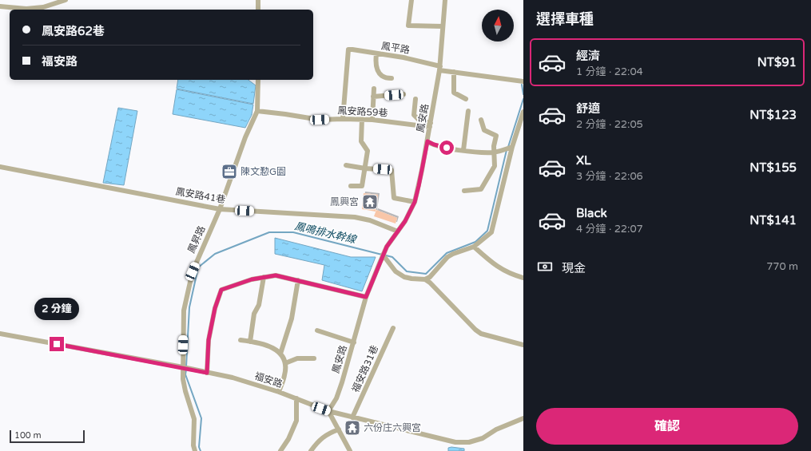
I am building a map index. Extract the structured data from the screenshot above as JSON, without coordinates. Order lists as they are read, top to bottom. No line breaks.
{"streets":{"street":["鳳平路","鳳安路59巷","鳳安路","鳳安路41巷","鳳昇路","福安路31巷","福安路"]},"crossings":[["鳳平路","鳳安路59巷"],["鳳平路","鳳安路"],["鳳安路59巷","鳳安路"],["鳳安路59巷","鳳昇路"],["鳳安路","鳳安路41巷"],["鳳安路","福安路"],["鳳安路41巷","鳳昇路"],["鳳昇路","福安路"],["福安路31巷","福安路"]],"water":["鳳鳴排水幹線"],"places":{"office":["陳文懃G園"],"temple":["鳳興宮","六份庄六興宮"]},"scale_bar":"100 m","north":"top","page":{"heading":"選擇車種","banner":["鳳安路62巷","福安路"],"list":[{"name":"經濟","note":"1 分鐘 · 22:04","value":"NT$91"},{"name":"舒適","note":"2 分鐘 · 22:05","value":"NT$123"},{"name":"XL","note":"3 分鐘 · 22:06","value":"NT$155"},{"name":"Black","note":"4 分鐘 · 22:07","value":"NT$141"}],"pay":["現金","770 m"],"bubble":"2 分鐘","buttons":"確認","scale":"100 m"}}
